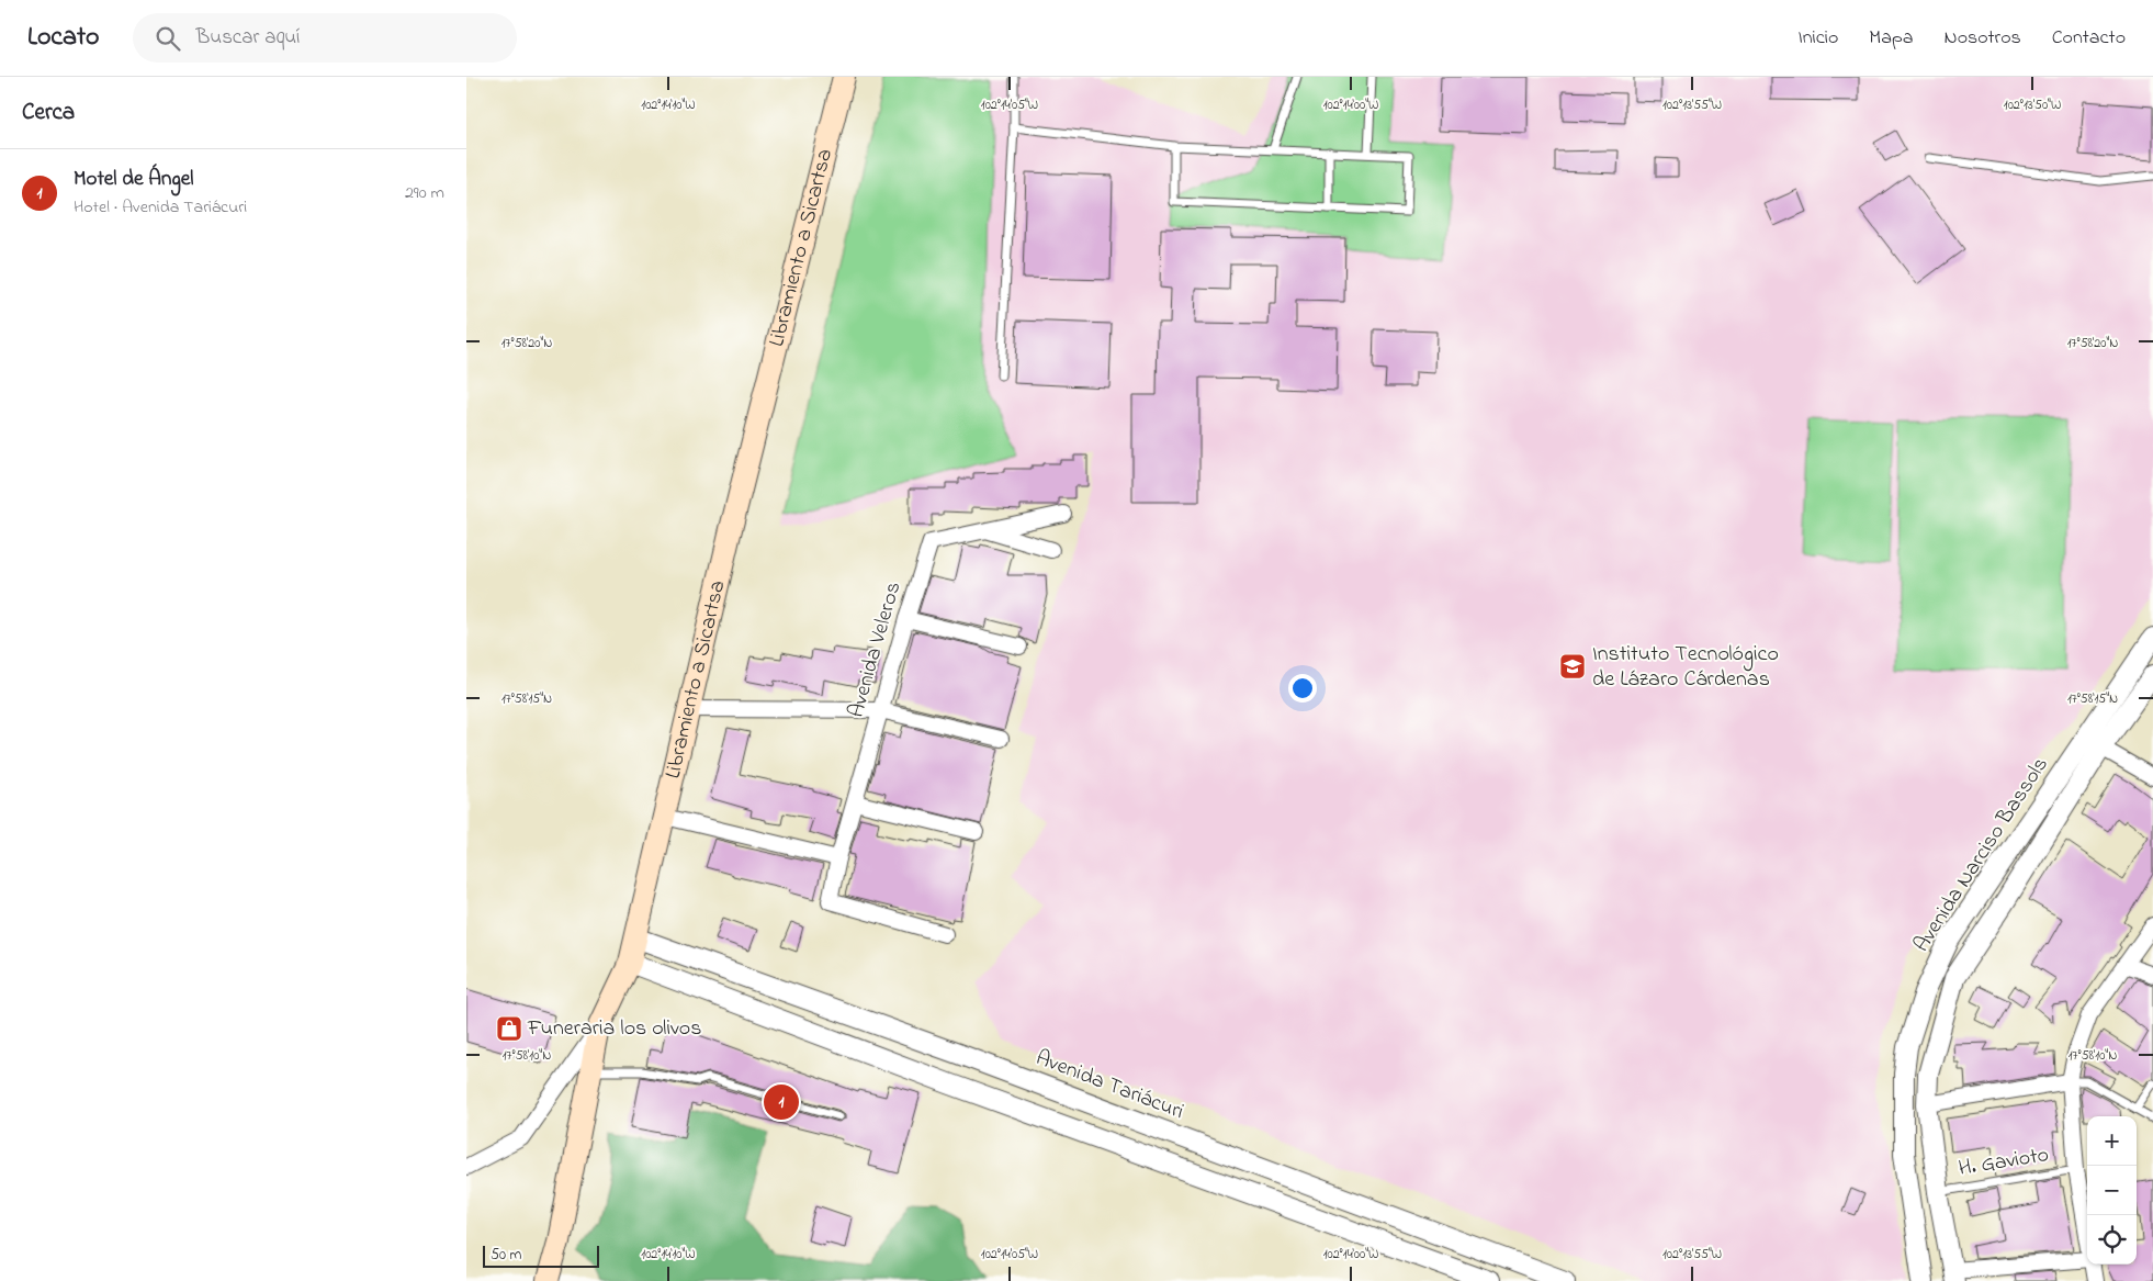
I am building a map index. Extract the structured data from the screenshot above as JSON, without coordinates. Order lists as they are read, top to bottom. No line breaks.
{"streets":{"main road":["Libramiento a Sicartsa"],"street":["Avenida Veleros","Avenida Narciso Bassols","Avenida Tariácuri"],"lane":["H. Gavioto"]},"crossings":[["Libramiento a Sicartsa","Avenida Tariácuri"],["Avenida Narciso Bassols","H. Gavioto"]],"places":{"school or university":["Instituto Tecnológico de Lázaro Cárdenas"],"shop":["Funeraria los olivos"]},"scale_bar":"50 m","page":{"header":"Locato","search":"Buscar aquí","nav":["Inicio","Mapa","Nosotros","Contacto"],"heading":"Cerca","list":[{"mark":"1","name":"Motel de Ángel","note":"Hotel · Avenida Tariácuri","value":"290 m"}],"pins":"1","map_buttons":["+","−"],"scale":"50 m"},"coordinates":["102°14'10\"W","102°14'05\"W","102°14'00\"W","102°13'55\"W","102°13'50\"W","17°58'20\"N","17°58'15\"N","17°58'10\"N"]}
